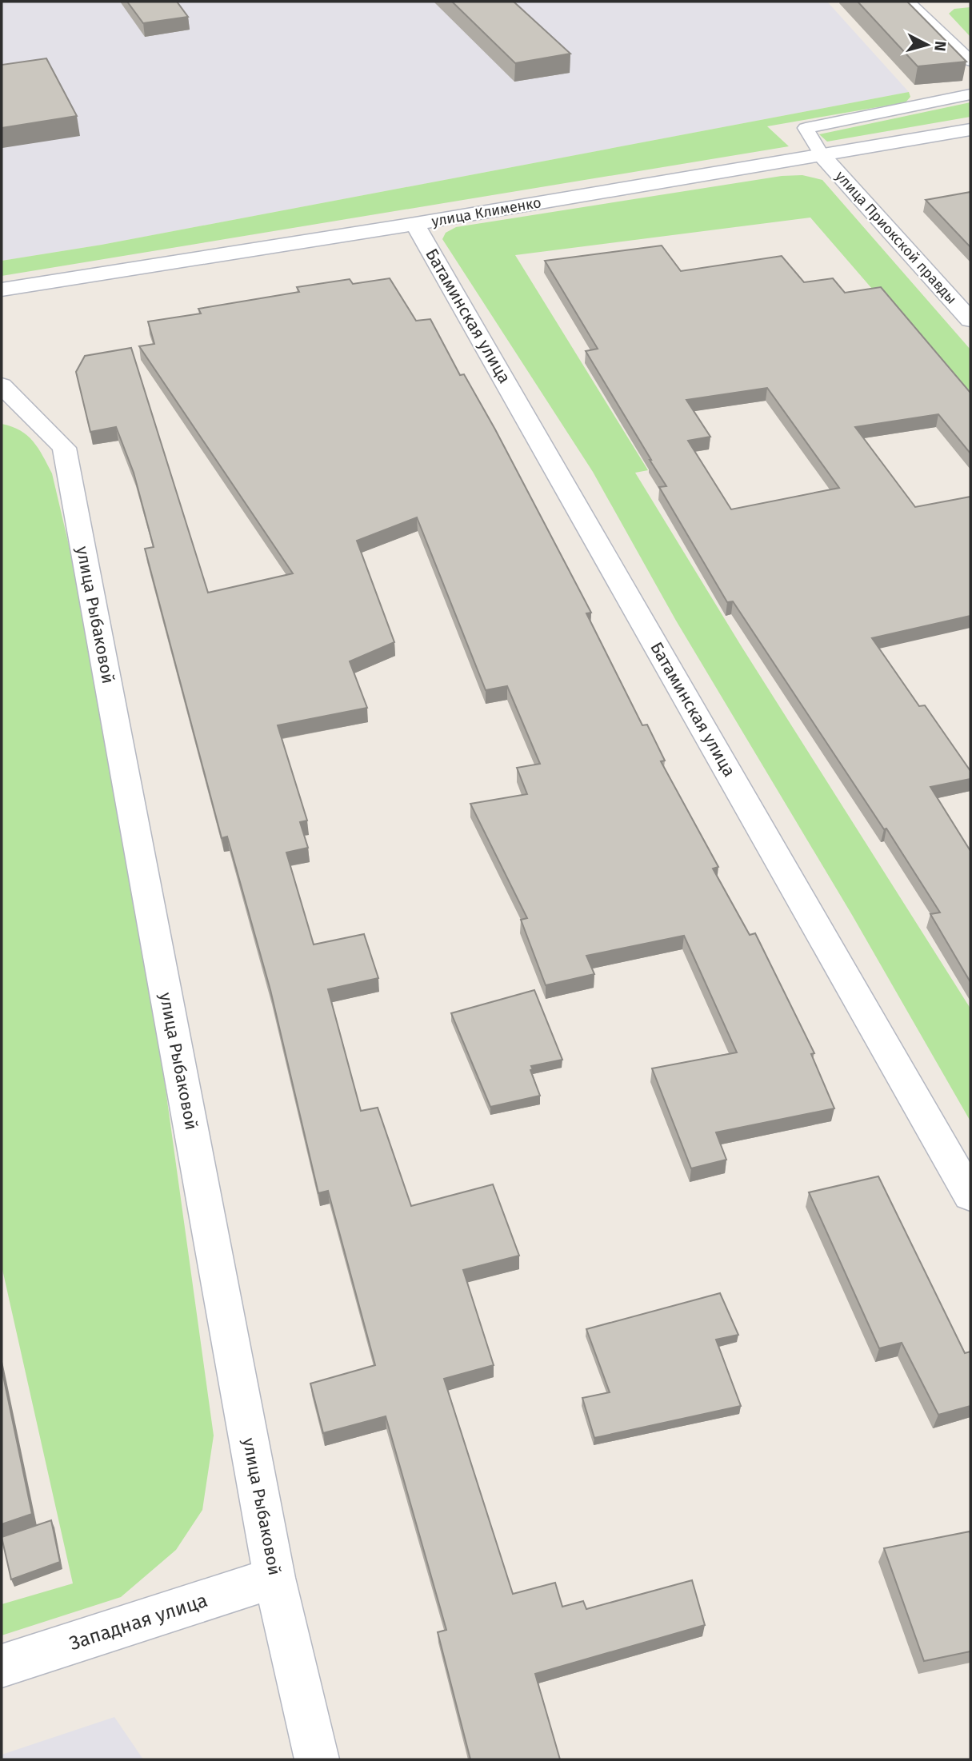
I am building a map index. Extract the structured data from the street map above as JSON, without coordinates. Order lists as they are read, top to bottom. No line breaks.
{"streets":{"street":["улица Клименко","улица Приокской правды","Батаминская улица","улица Рыбаковой","Западная улица"]},"crossings":[["улица Клименко","улица Приокской правды"],["улица Клименко","Батаминская улица"],["улица Рыбаковой","Западная улица"]],"north":"right"}
